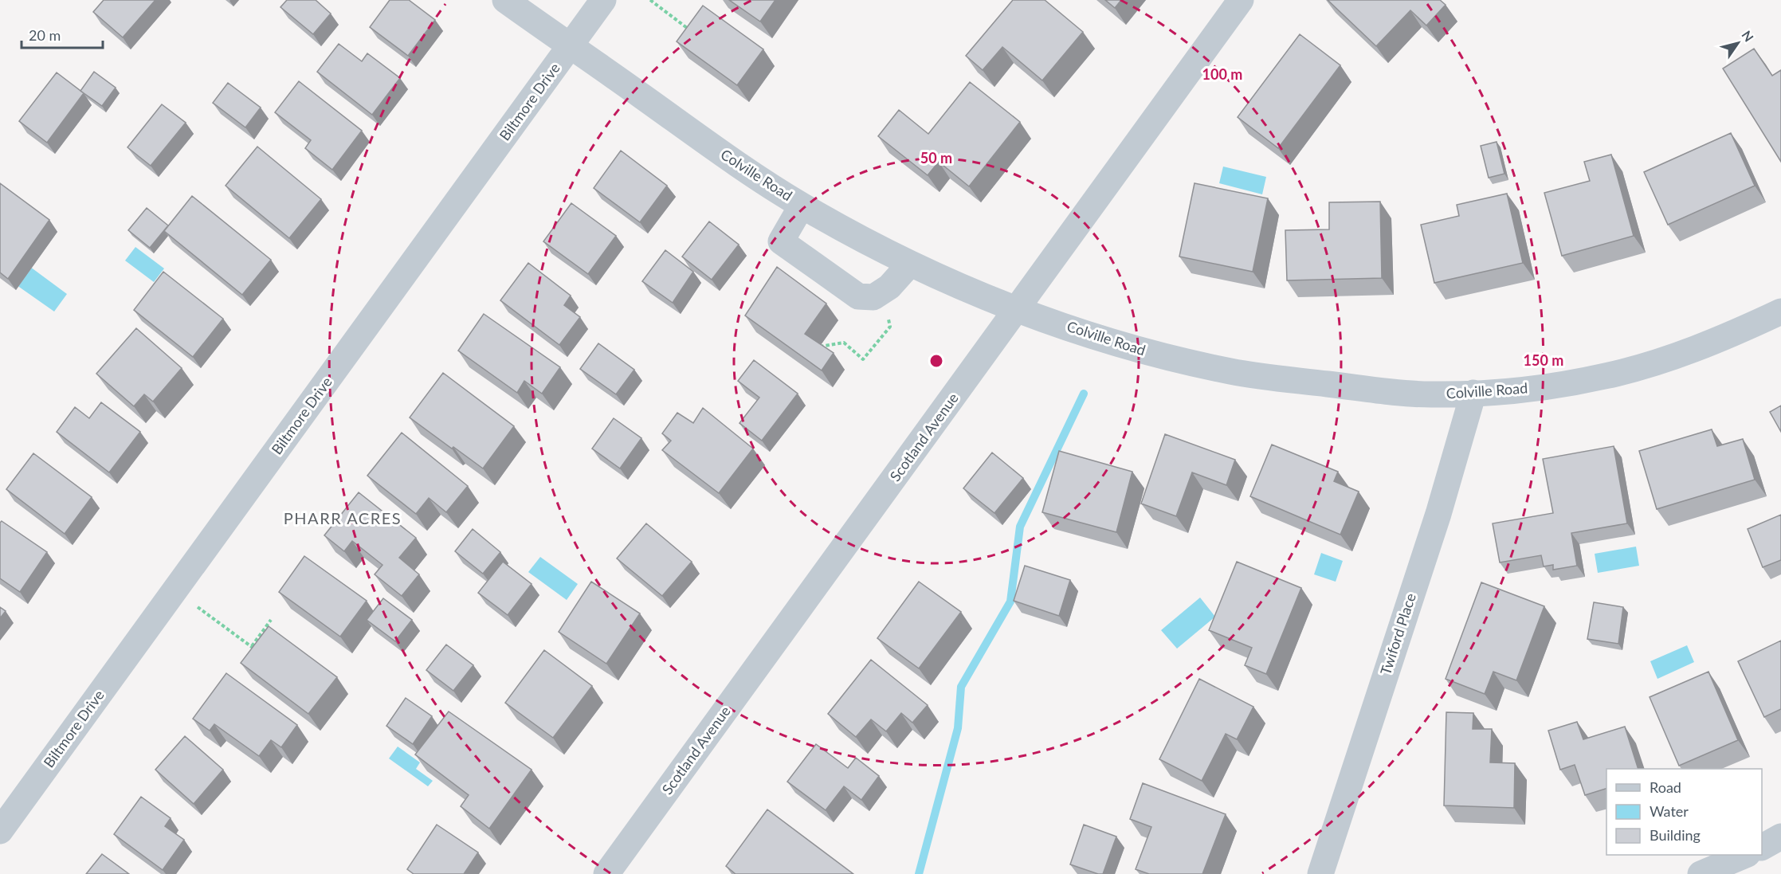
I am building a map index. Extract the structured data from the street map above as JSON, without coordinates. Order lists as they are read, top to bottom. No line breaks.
{"streets":{"street":["Biltmore Drive","Colville Road","Scotland Avenue","Twiford Place"]},"crossings":[["Biltmore Drive","Colville Road"],["Colville Road","Scotland Avenue"],["Colville Road","Twiford Place"]],"districts":["PHARR ACRES"],"legend":["Road","Water","Building"],"scale_bar":"20 m","north":"top right","rings":["100 m","50 m","150 m"]}
